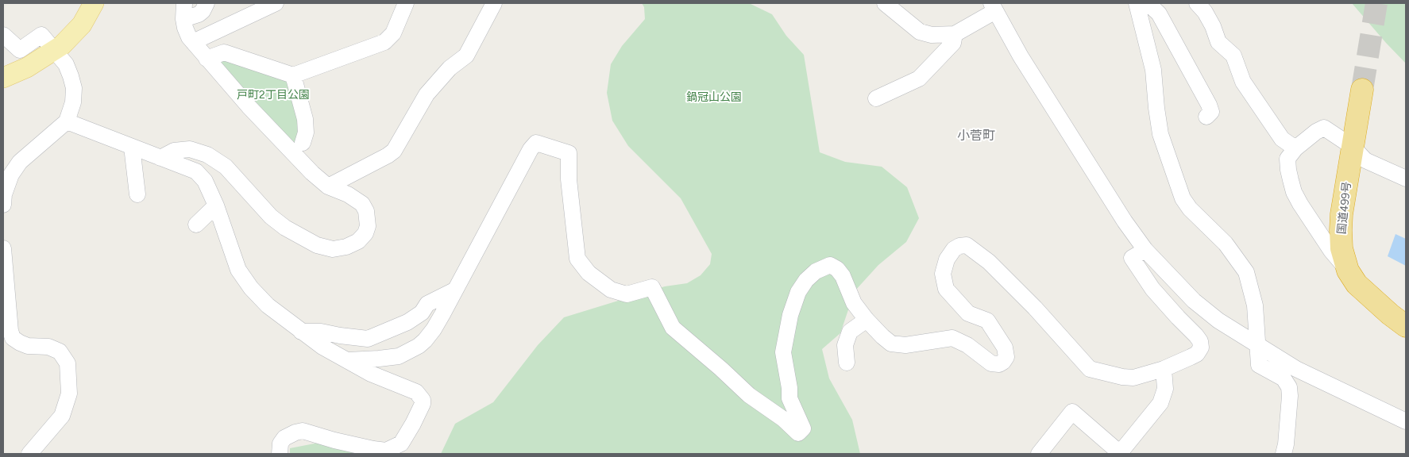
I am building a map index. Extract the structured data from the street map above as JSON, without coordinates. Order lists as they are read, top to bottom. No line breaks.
{"streets":{"highway":["国道499号"]},"districts":["小菅町"],"parks":["戸町2丁目公園","鍋冠山公園"]}
